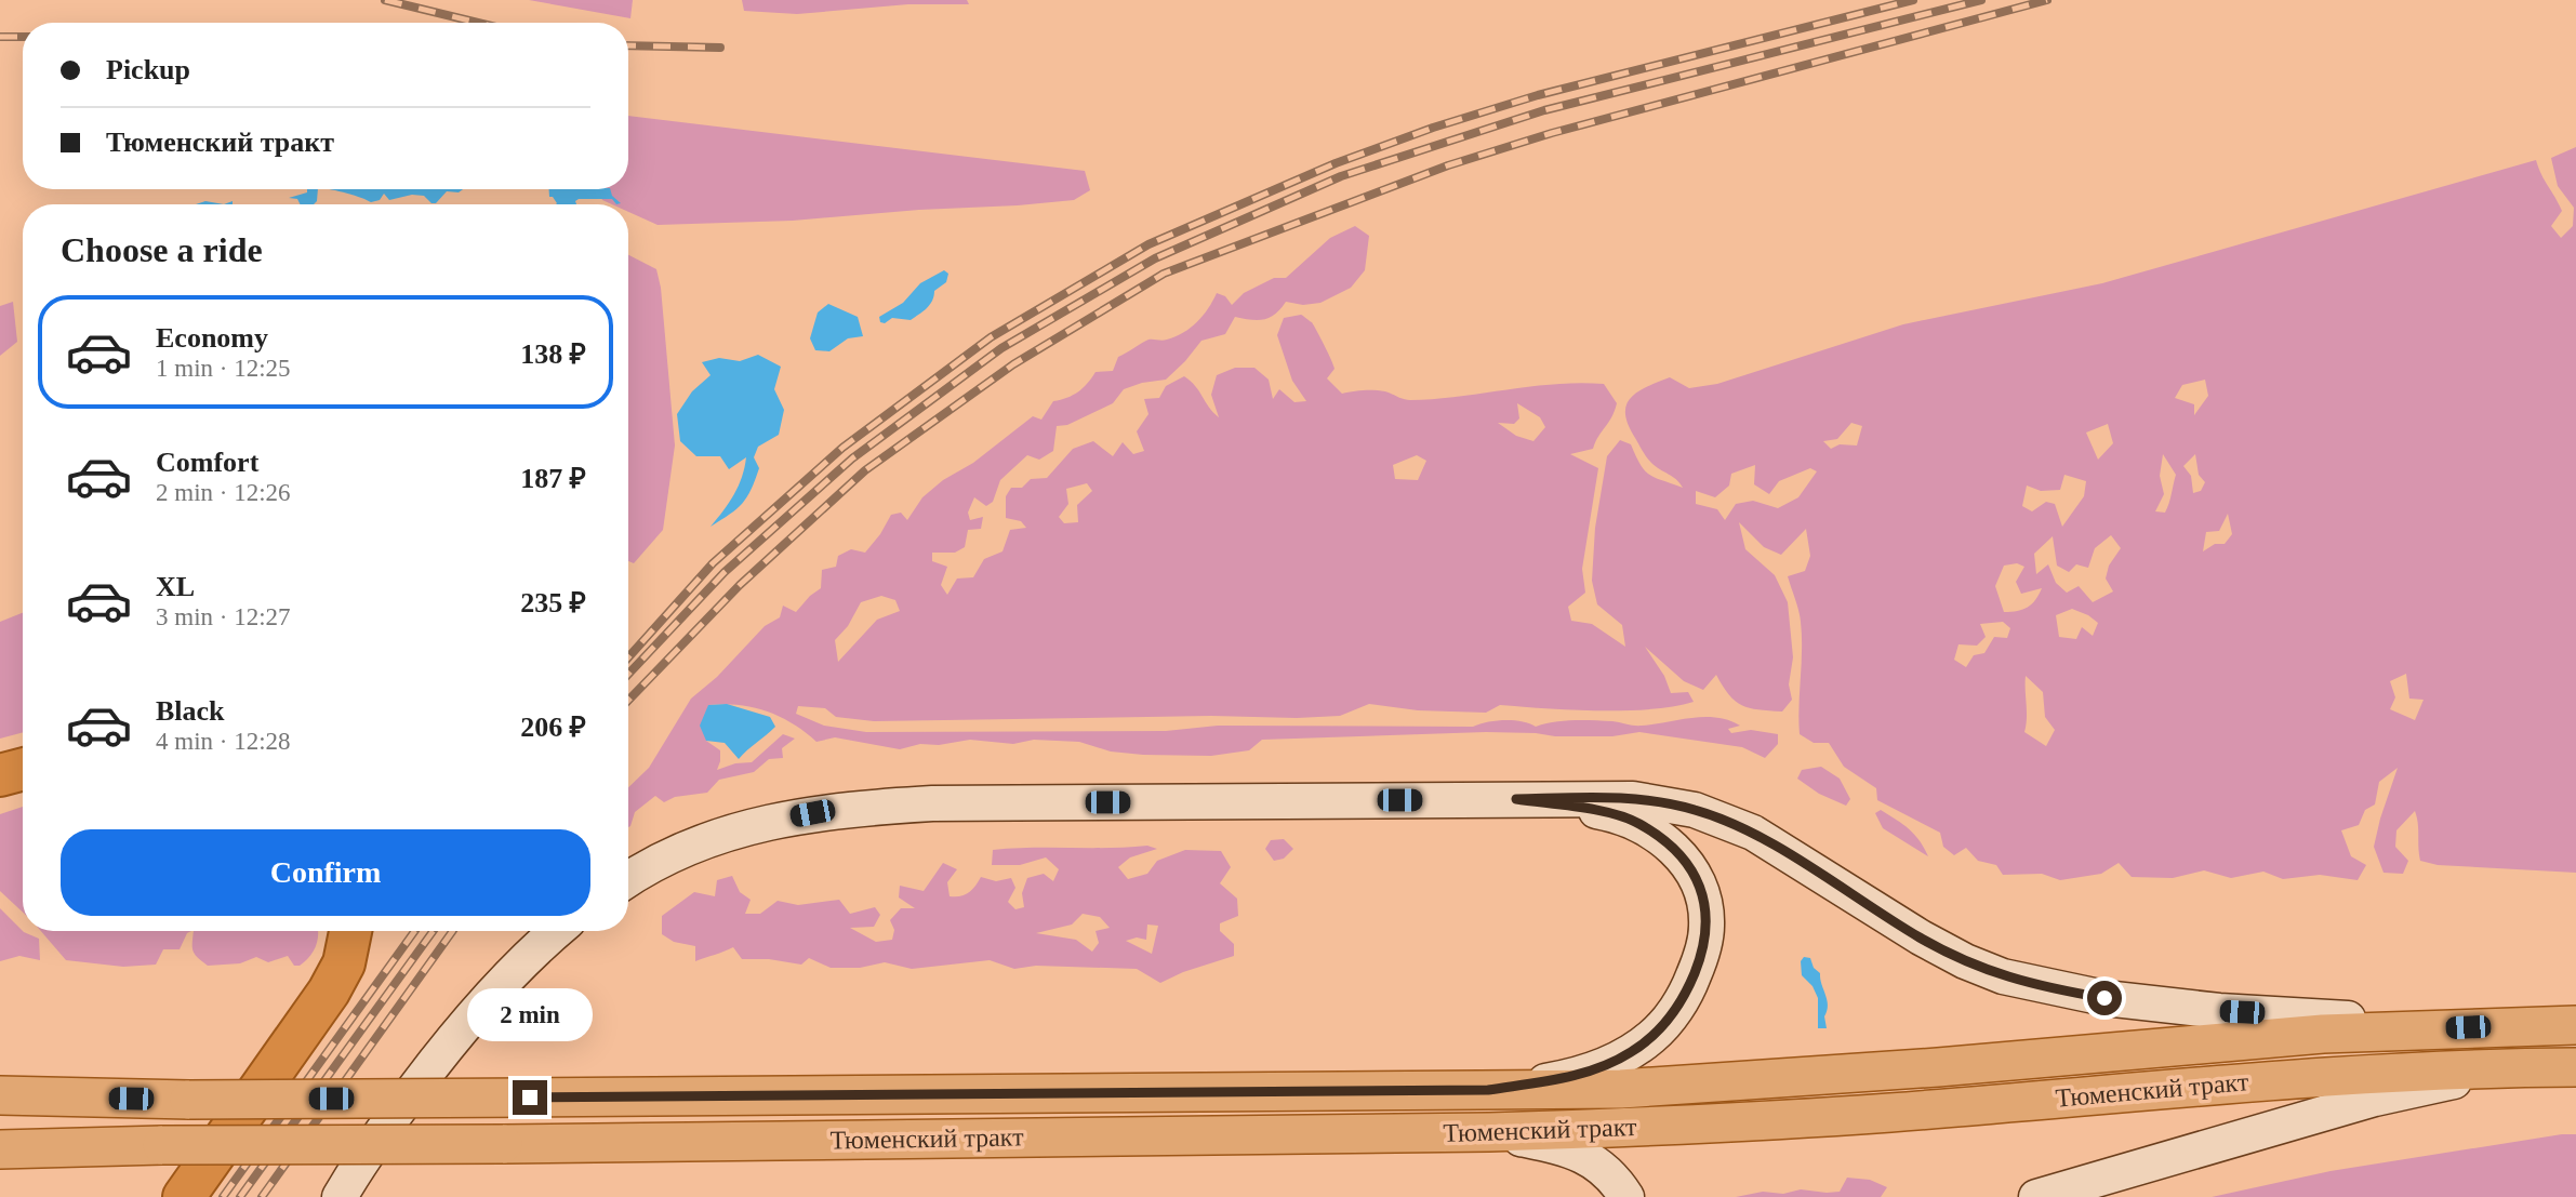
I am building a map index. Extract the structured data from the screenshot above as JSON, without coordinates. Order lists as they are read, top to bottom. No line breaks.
{"streets":{"main road":["Тюменский тракт"]},"page":{"banner":["Pickup","Тюменский тракт"],"heading":"Choose a ride","list":[{"name":"Economy","note":"1 min · 12:25","value":"138 ₽"},{"name":"Comfort","note":"2 min · 12:26","value":"187 ₽"},{"name":"XL","note":"3 min · 12:27","value":"235 ₽"},{"name":"Black","note":"4 min · 12:28","value":"206 ₽"}],"buttons":"Confirm","bubble":"2 min"}}
